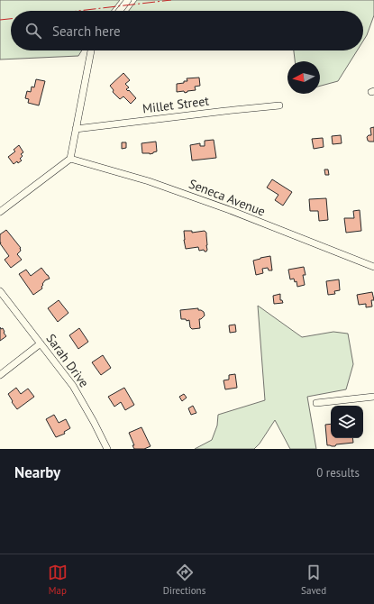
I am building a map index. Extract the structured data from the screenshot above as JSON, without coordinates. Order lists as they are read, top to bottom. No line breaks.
{"streets":{"street":["Millet Street","Seneca Avenue","Sarah Drive"]},"north":"left","page":{"search":"Search here","heading":["Nearby","0 results"],"nav":["Map","Directions","Saved"]}}
